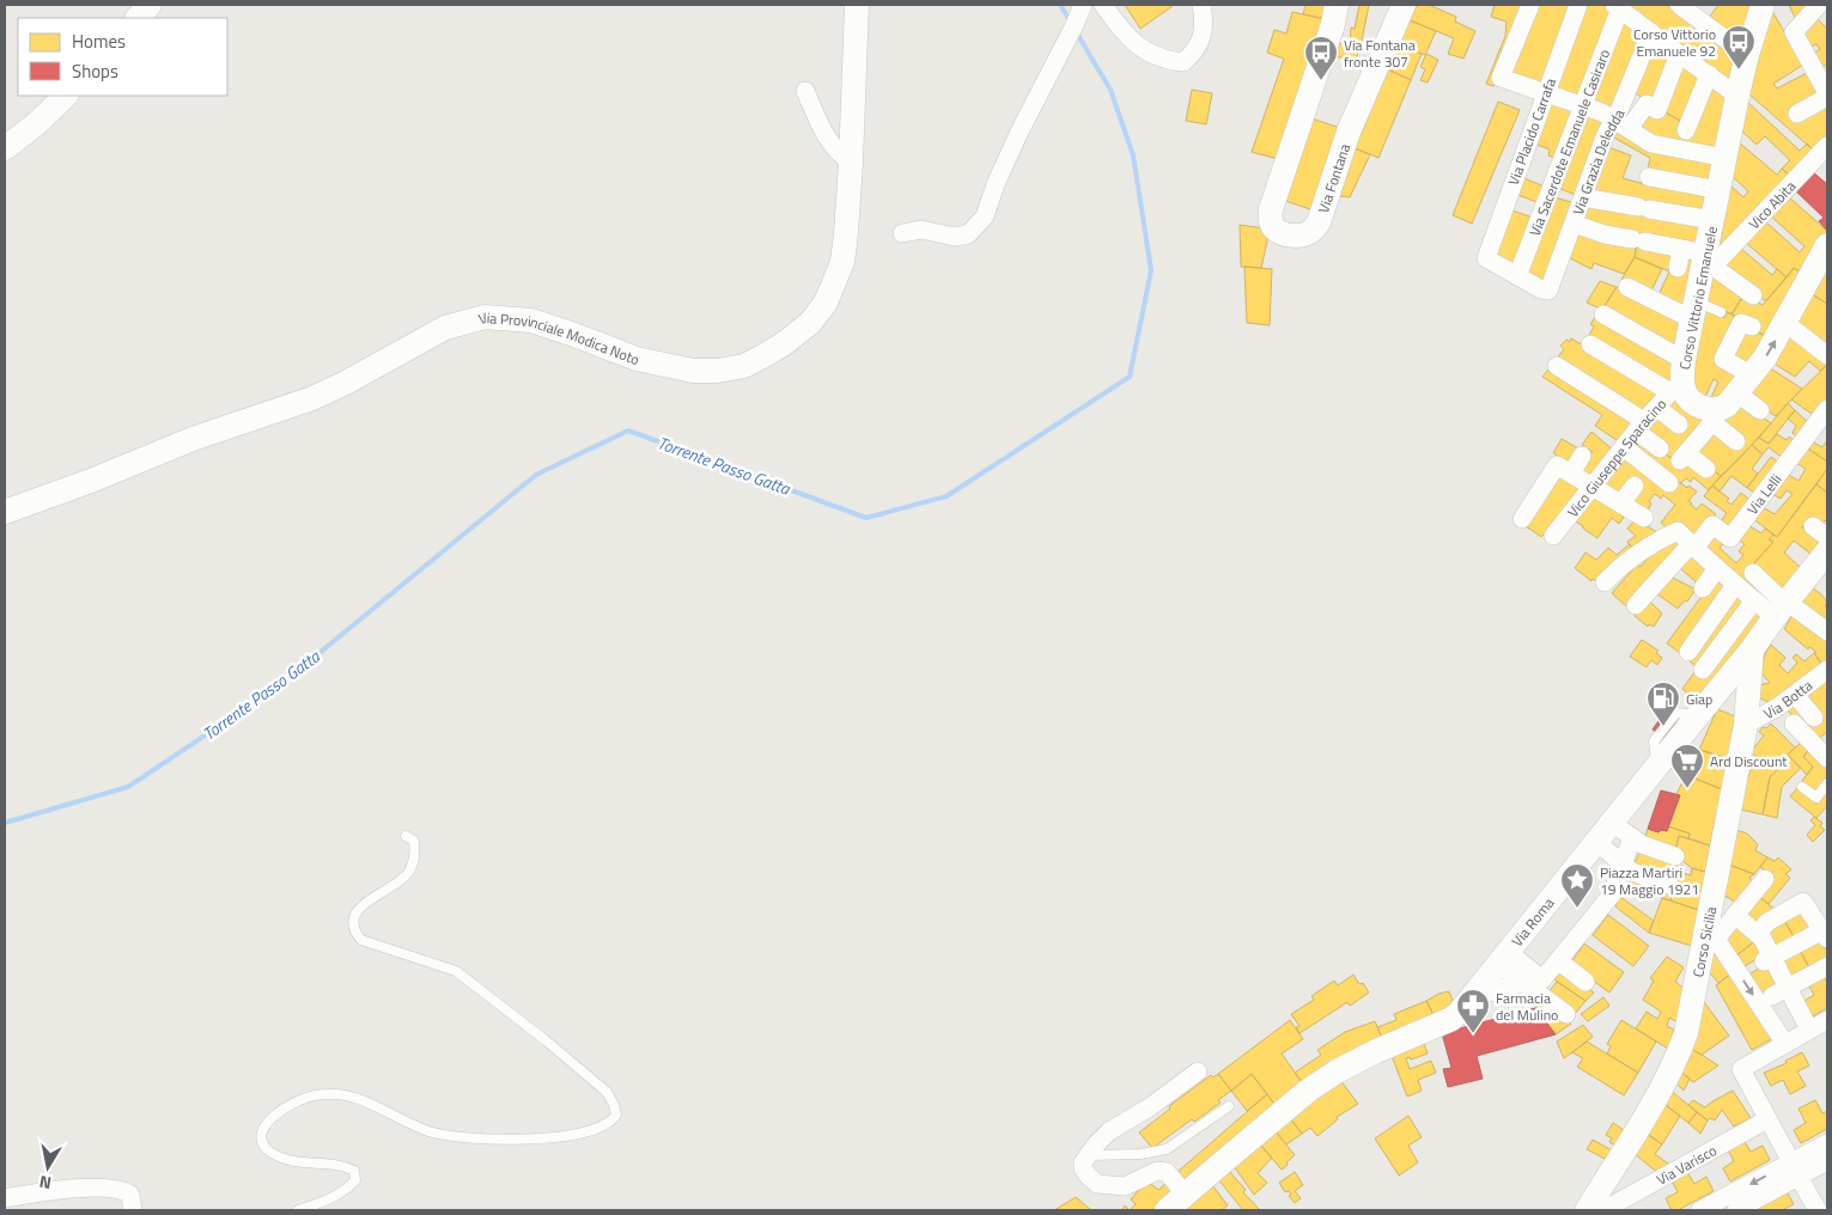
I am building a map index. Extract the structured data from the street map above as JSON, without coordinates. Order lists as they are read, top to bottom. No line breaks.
{"streets":{"street":["Via Placido Carrafa","Via Sacerdote Emanuele Casiraro","Via Grazia Deledda","Via Fontana","Vico Abita","Corso Vittorio Emanuele","Via Provinciale Modica Noto","Vico Giuseppe Sparacino","Via Lelli","Via Botta","Via Roma","Corso Sicilia","Via Varisco"]},"crossings":[["Via Placido Carrafa","Via Sacerdote Emanuele Casiraro"],["Via Placido Carrafa","Via Grazia Deledda"],["Via Sacerdote Emanuele Casiraro","Via Grazia Deledda"],["Vico Abita","Corso Vittorio Emanuele"],["Corso Vittorio Emanuele","Vico Giuseppe Sparacino"],["Via Botta","Corso Sicilia"],["Via Roma","Corso Sicilia"]],"water":["Torrente Passo Gatta"],"places":{"bus stop":["Corso Vittorio Emanuele 92","Via Fontana fronte 307"],"fuel station":["Giap"],"supermarket":["Ard Discount"],"place":["Piazza Martiri 19 Maggio 1921"],"pharmacy":["Farmacia del Mulino"]},"legend":["Homes","Shops"],"north":"bottom"}
